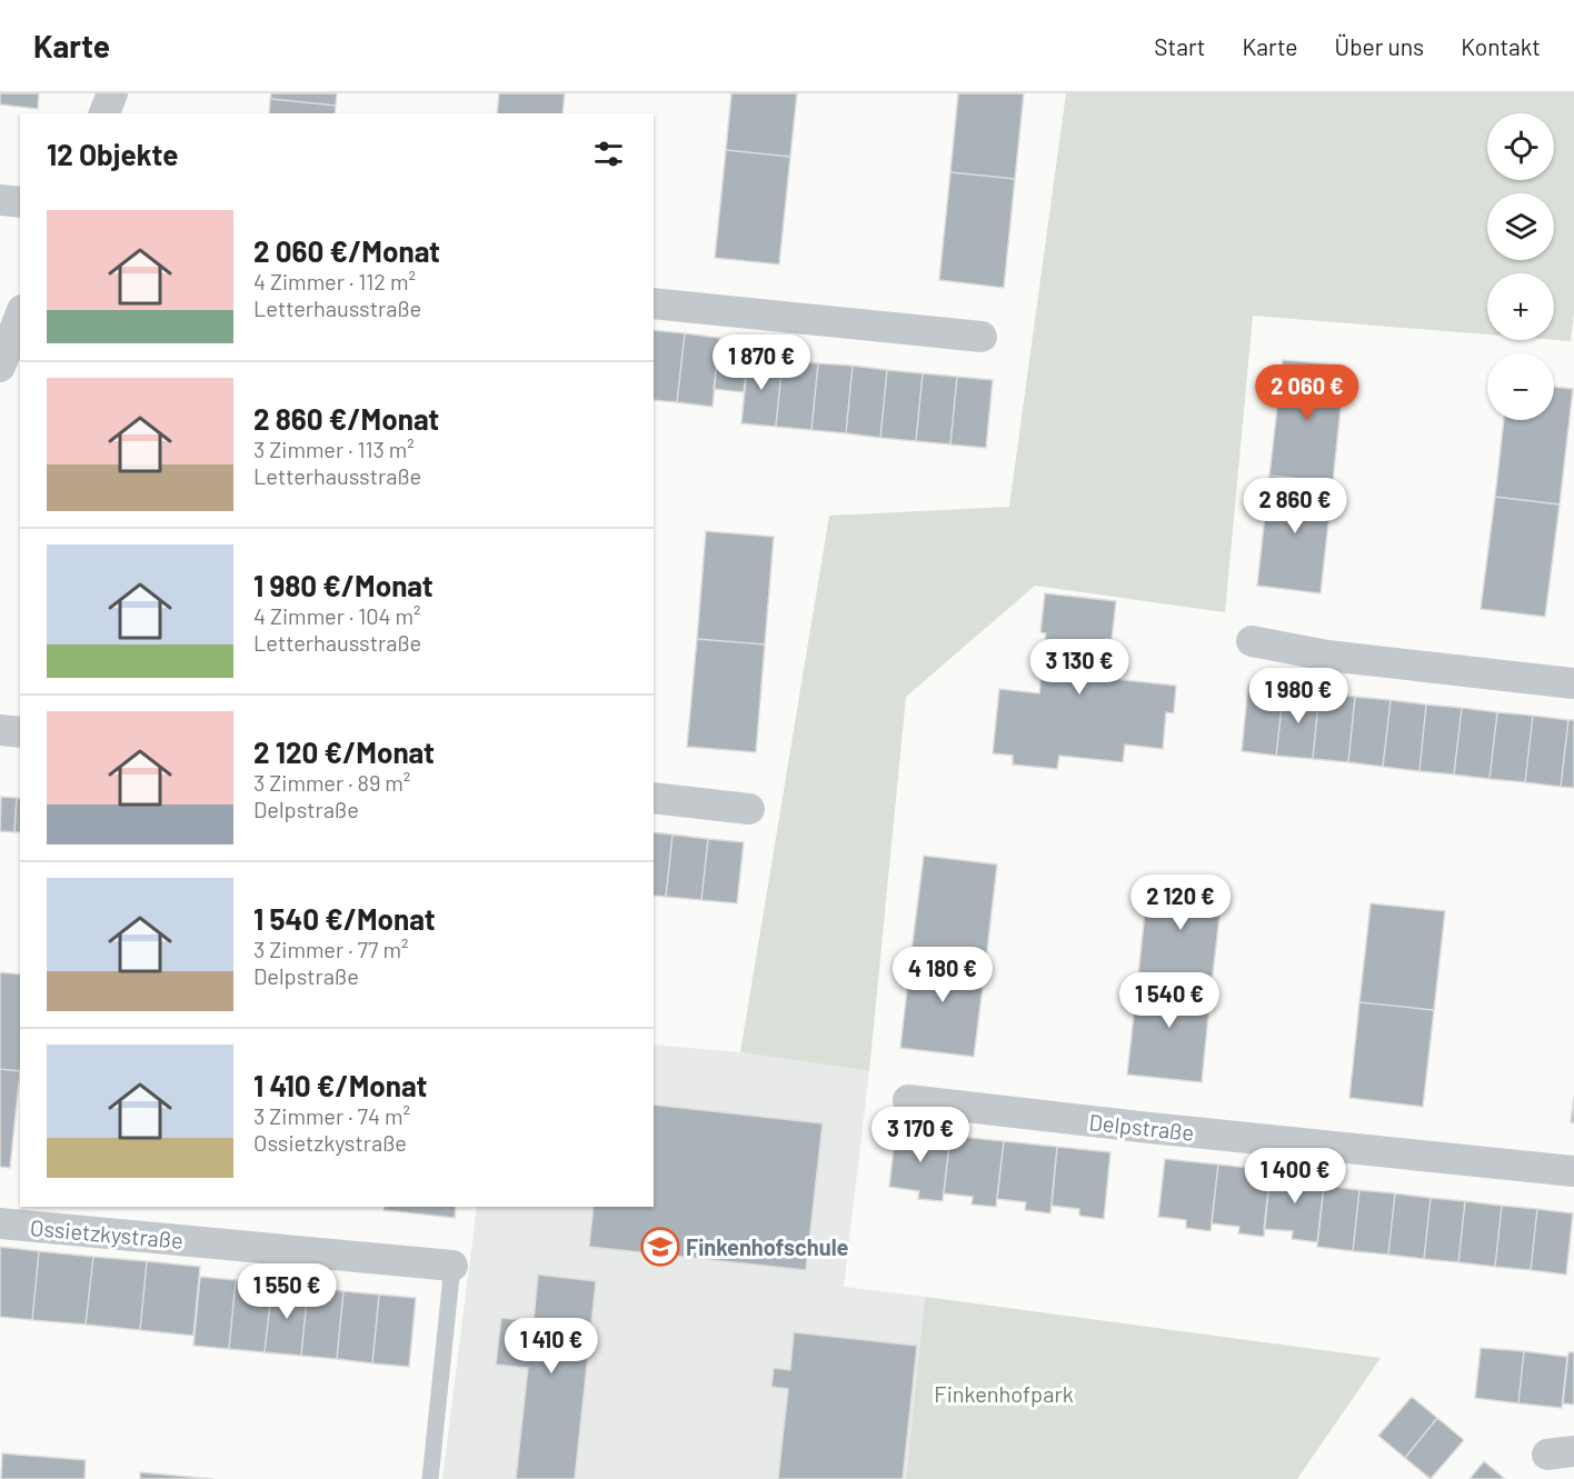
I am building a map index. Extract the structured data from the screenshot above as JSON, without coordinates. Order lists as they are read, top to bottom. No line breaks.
{"streets":{"street":["Delpstraße","Ossietzkystraße"]},"parks":["Finkenhofpark"],"places":{"school or university":["Finkenhofschule"]},"page":{"header":"Karte","nav":["Start","Karte","Über uns","Kontakt"],"map_buttons":["+","−"],"heading":"12 Objekte","list":[{"name":"2 060 €/Monat","note":"4 Zimmer · 112 m² · Letterhausstraße"},{"name":"2 860 €/Monat","note":"3 Zimmer · 113 m² · Letterhausstraße"},{"name":"1 980 €/Monat","note":"4 Zimmer · 104 m² · Letterhausstraße"},{"name":"2 120 €/Monat","note":"3 Zimmer · 89 m² · Delpstraße"},{"name":"1 540 €/Monat","note":"3 Zimmer · 77 m² · Delpstraße"},{"name":"1 410 €/Monat","note":"3 Zimmer · 74 m² · Ossietzkystraße"}],"price":["1 870 €","2 060 €","2 860 €","3 130 €","1 980 €","2 120 €","4 180 €","1 540 €","3 170 €","1 400 €","1 550 €","1 410 €"]}}
